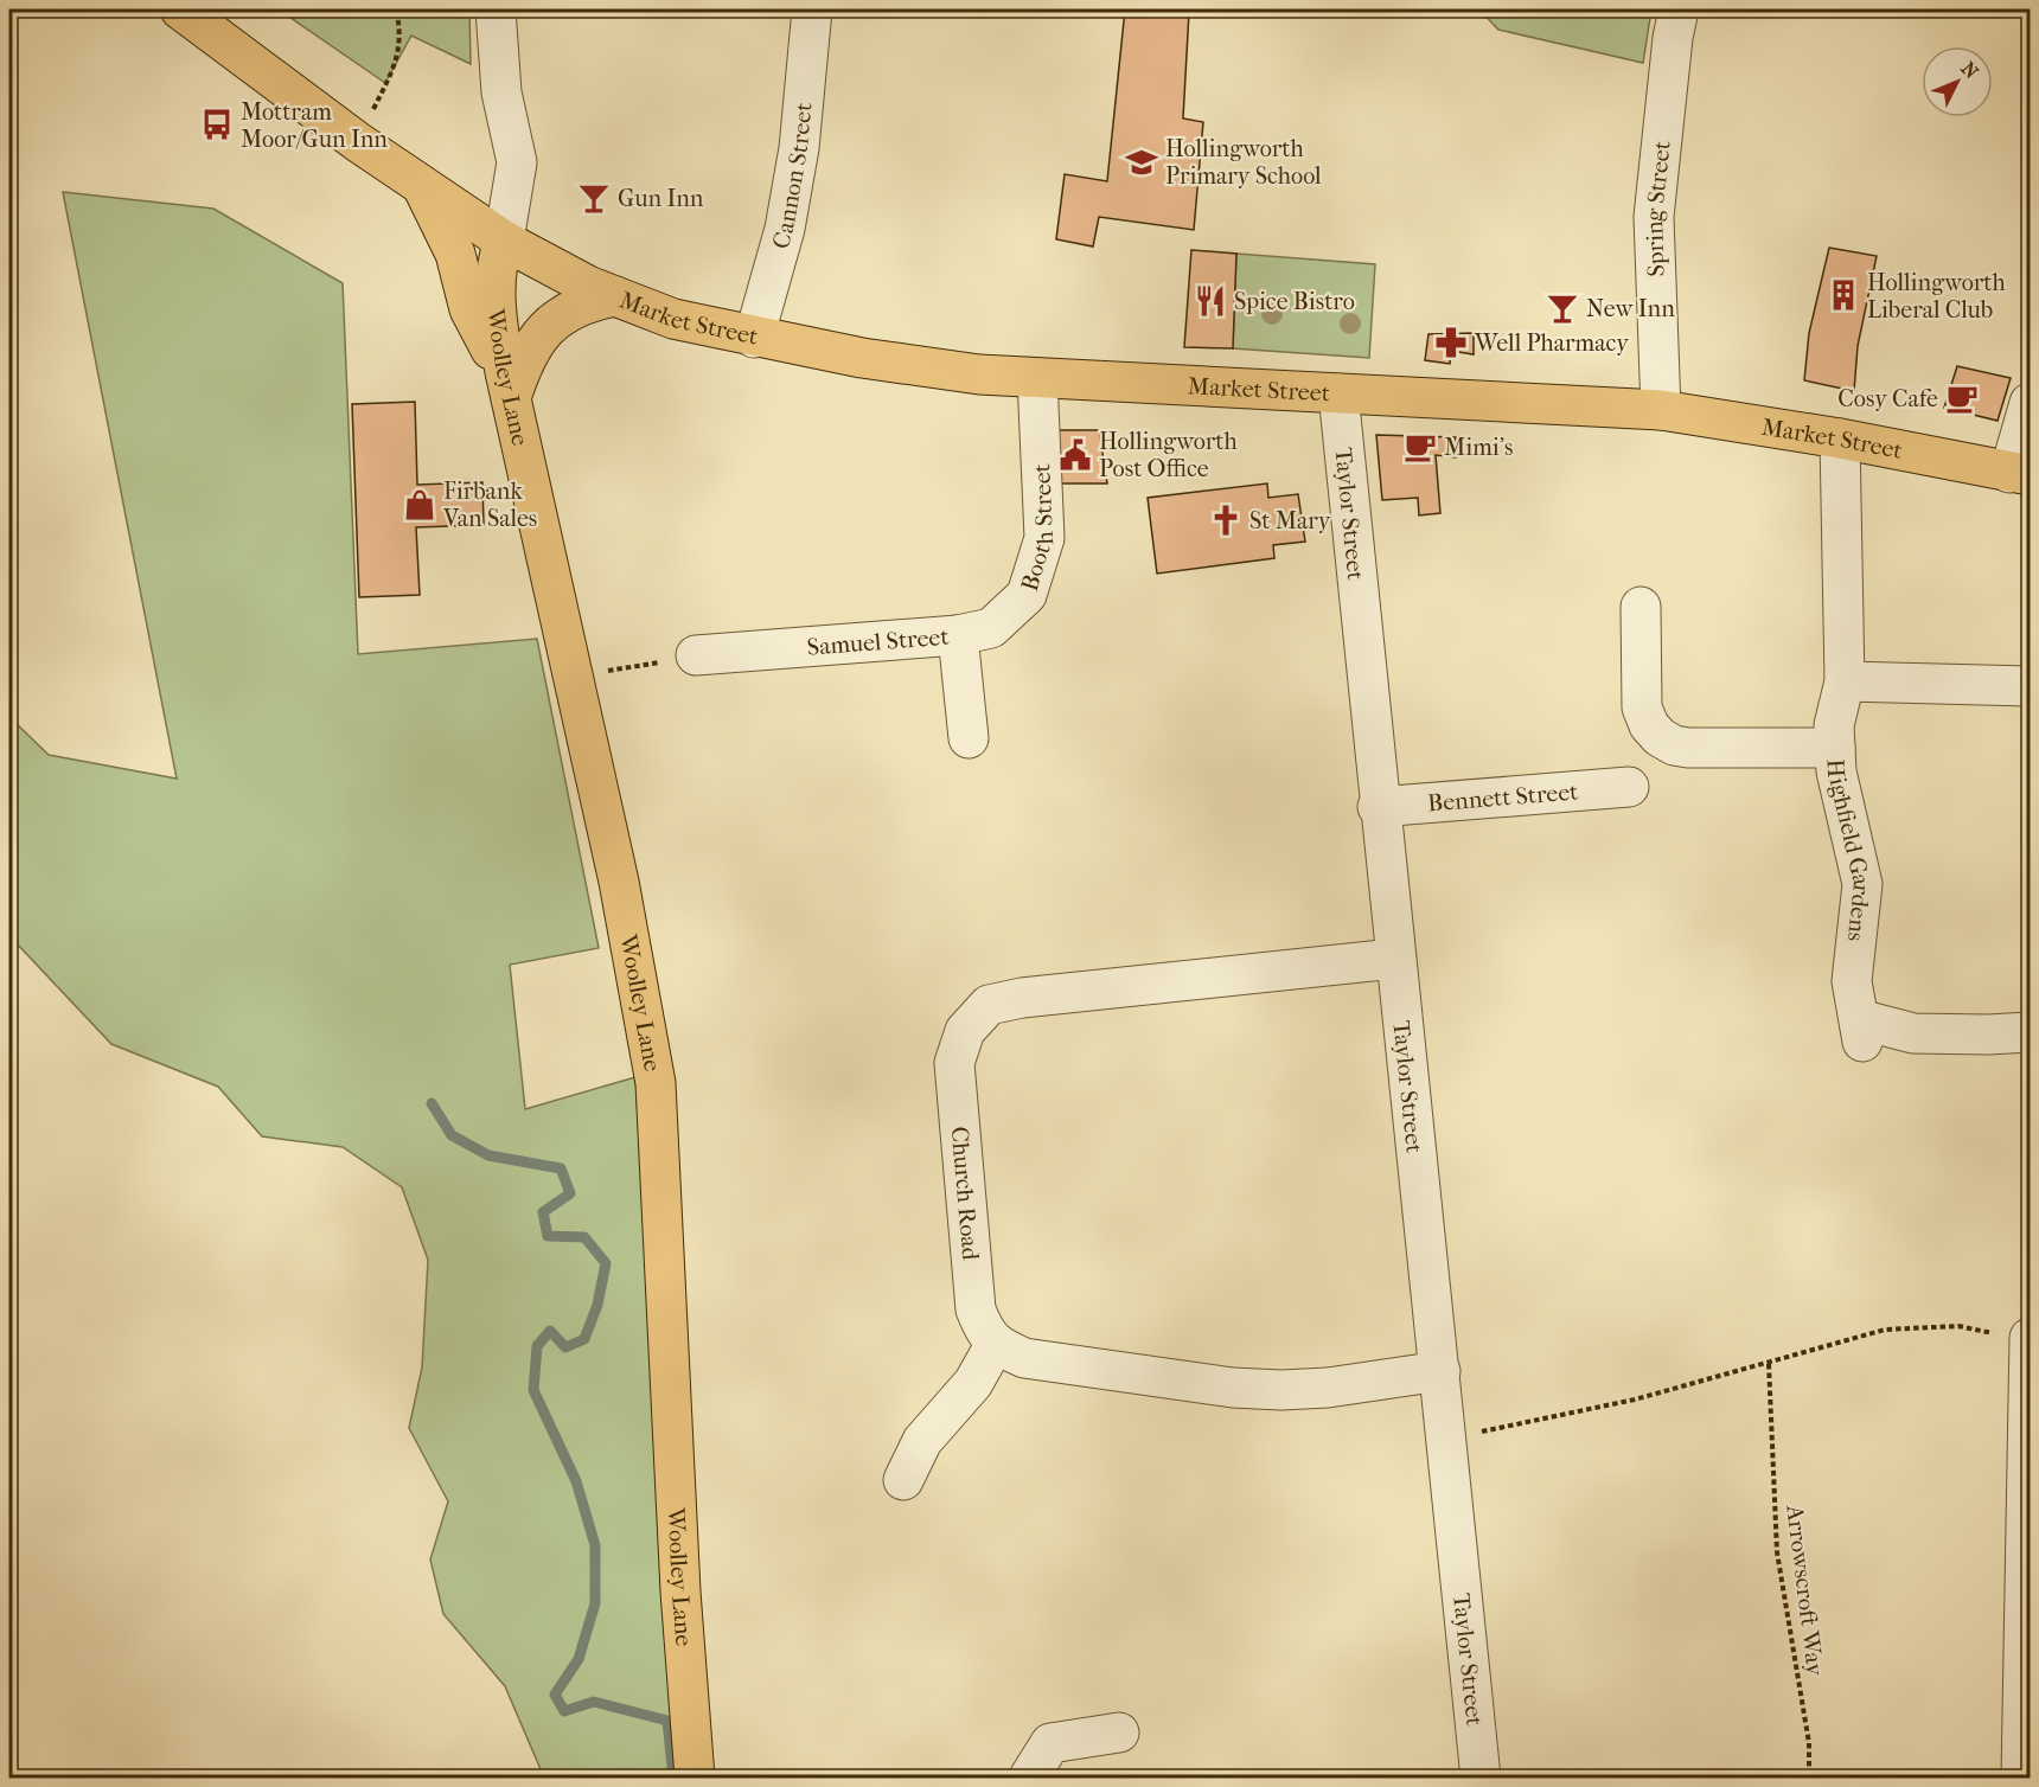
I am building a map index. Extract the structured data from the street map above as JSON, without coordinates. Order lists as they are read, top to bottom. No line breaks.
{"streets":{"main road":["Market Street","Woolley Lane"],"street":["Cannon Street","Spring Street","Taylor Street","Booth Street","Samuel Street","Bennett Street","Highfield Gardens","Church Road"],"path":["Arrowscroft Way"]},"crossings":[["Cannon Street","Market Street"],["Spring Street","Market Street"],["Market Street","Woolley Lane"],["Market Street","Taylor Street"],["Market Street","Booth Street"],["Market Street","Highfield Gardens"],["Taylor Street","Bennett Street"],["Taylor Street","Church Road"],["Booth Street","Samuel Street"]],"places":{"bus stop":["Mottram Moor/Gun Inn"],"school or university":["Hollingworth Primary School"],"bar":["Gun Inn","New Inn"],"building":["Hollingworth Liberal Club"],"restaurant":["Spice Bistro"],"pharmacy":["Well Pharmacy"],"cafe":["Cosy Cafe","Mimi's"],"public building":["Hollingworth Post Office"],"shop":["Firbank Van Sales"],"church":["St Mary"]},"north":"top right"}
